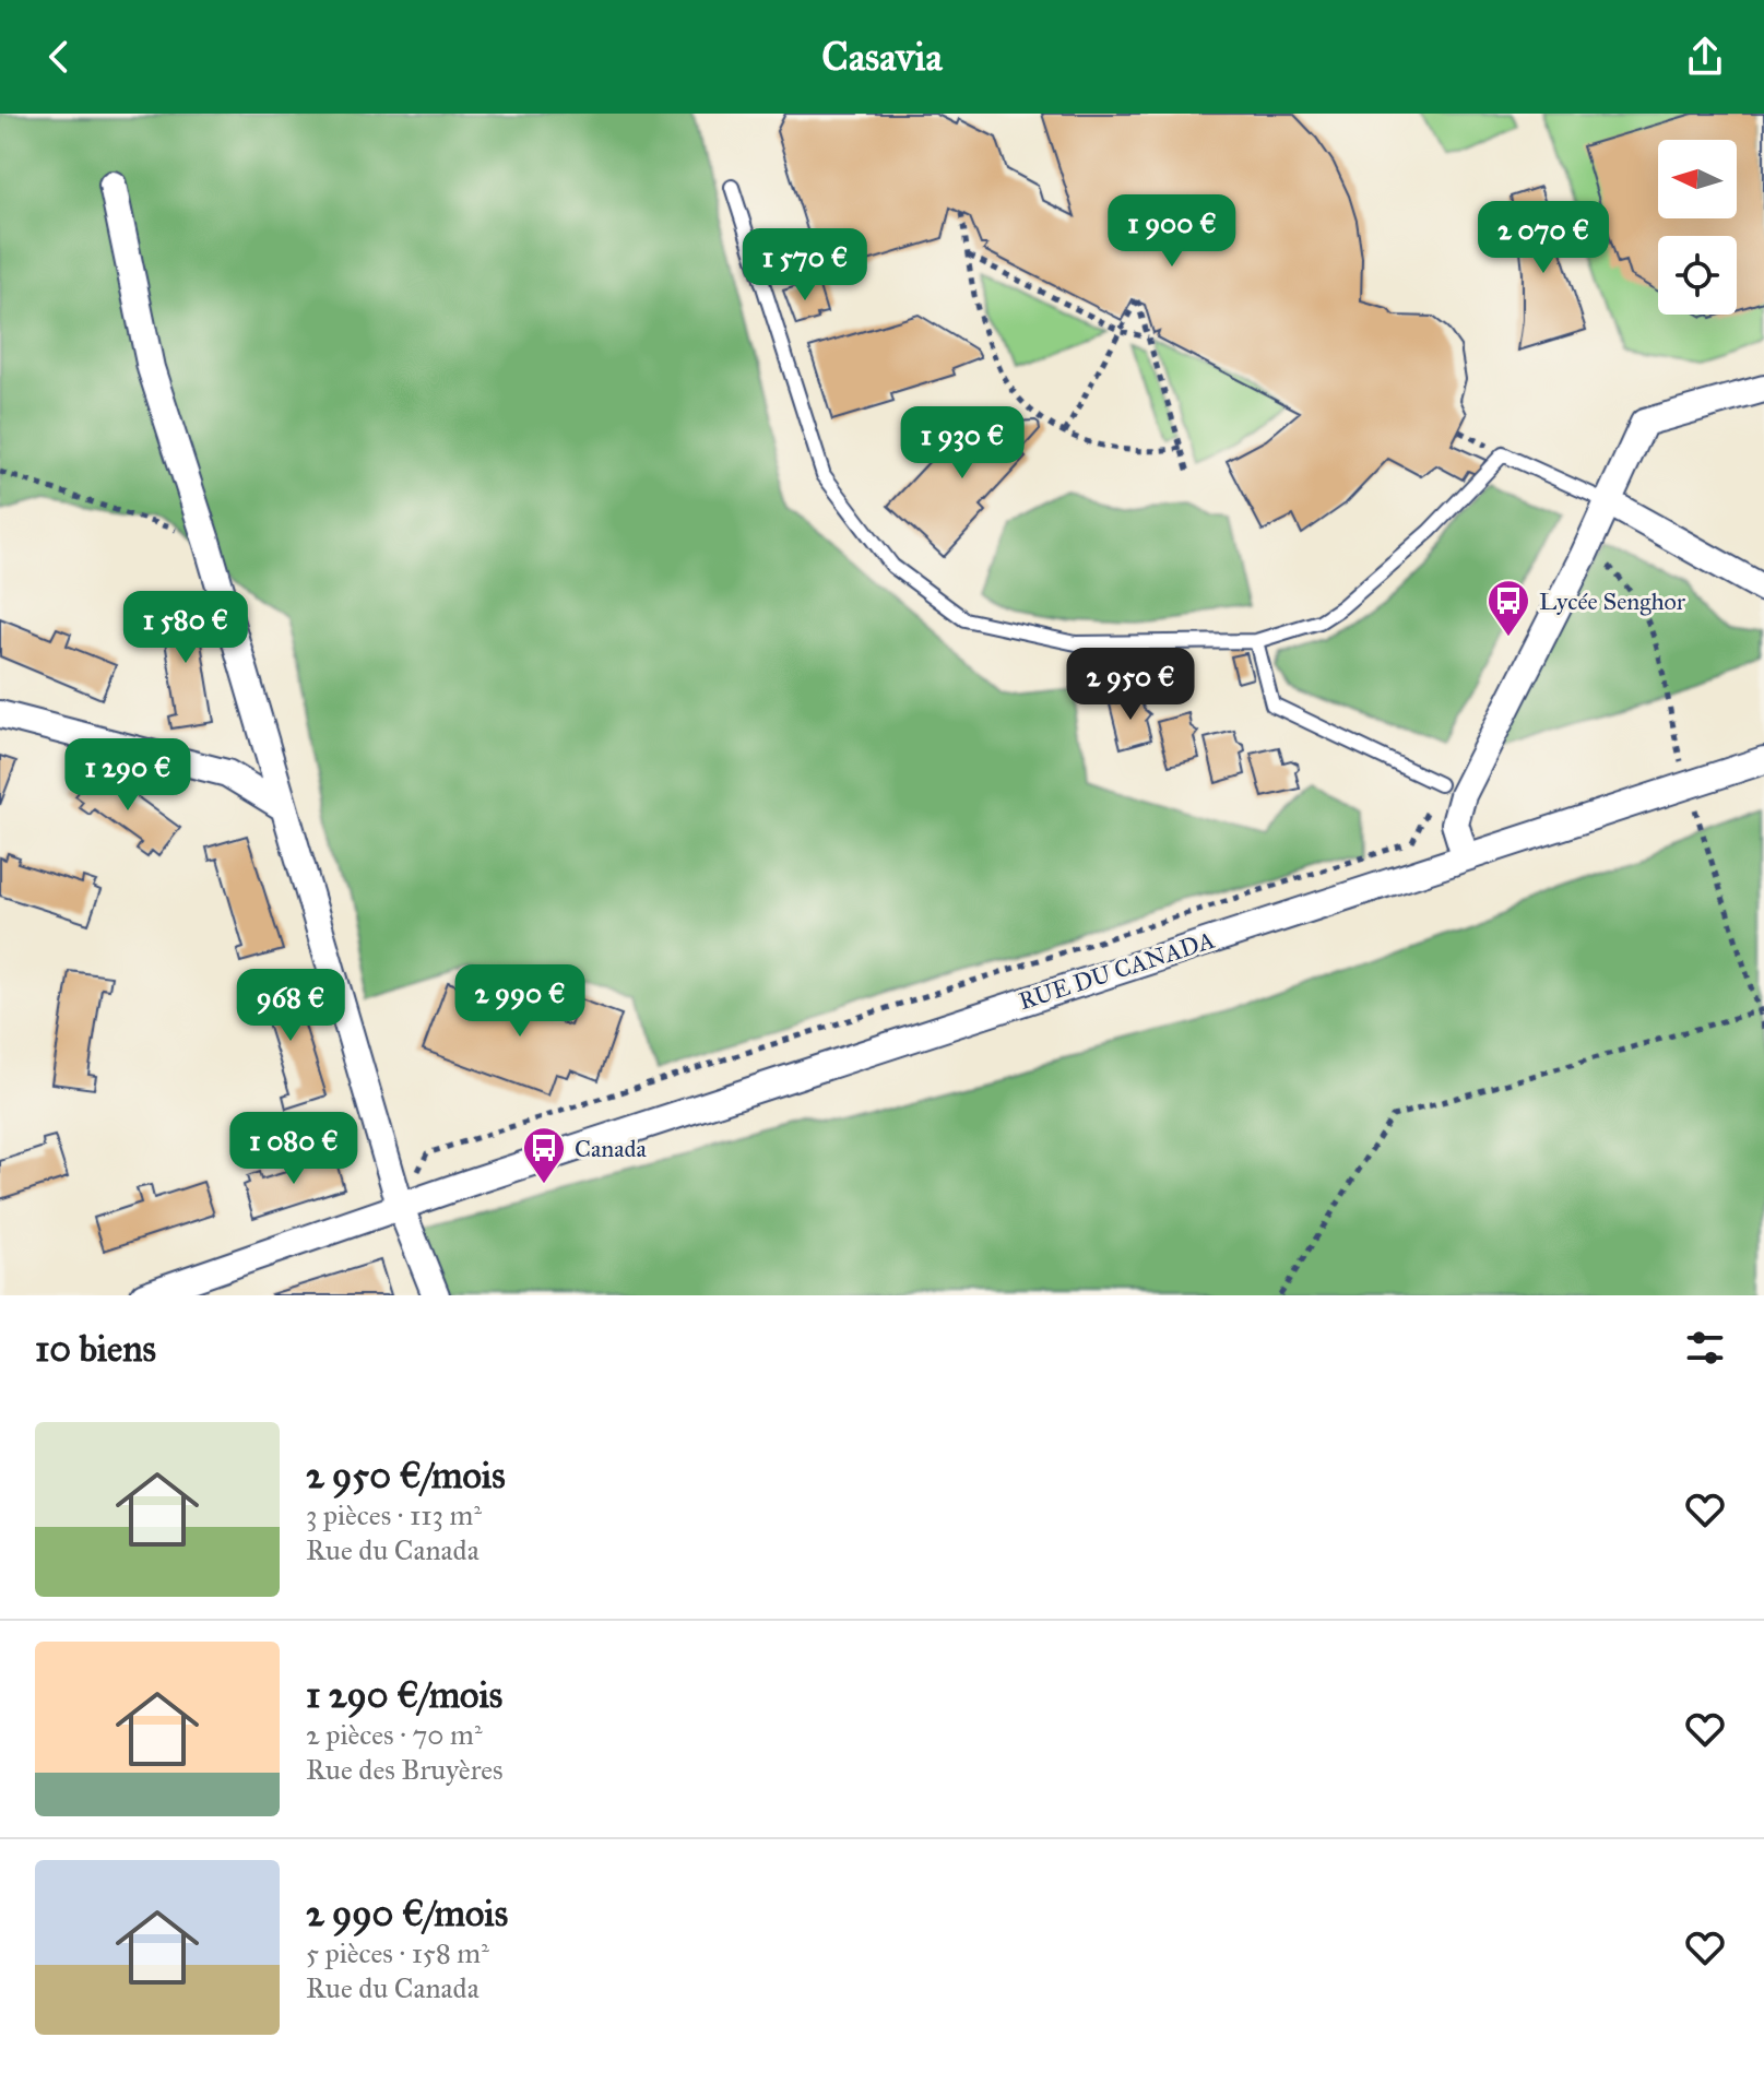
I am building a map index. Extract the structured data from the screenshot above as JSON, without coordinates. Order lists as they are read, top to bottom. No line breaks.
{"streets":{"street":["RUE DU CANADA"]},"places":{"bus stop":["Lycée Senghor","Canada"]},"north":"left","page":{"header":"Casavia","price":["1 900 €","2 070 €","1 570 €","1 930 €","1 580 €","2 950 €","1 290 €","2 990 €","968 €","1 080 €"],"heading":"10 biens","list":[{"name":"2 950 €/mois","note":"3 pièces · 113 m² · Rue du Canada"},{"name":"1 290 €/mois","note":"2 pièces · 70 m² · Rue des Bruyères"},{"name":"2 990 €/mois","note":"5 pièces · 158 m² · Rue du Canada"}]}}
